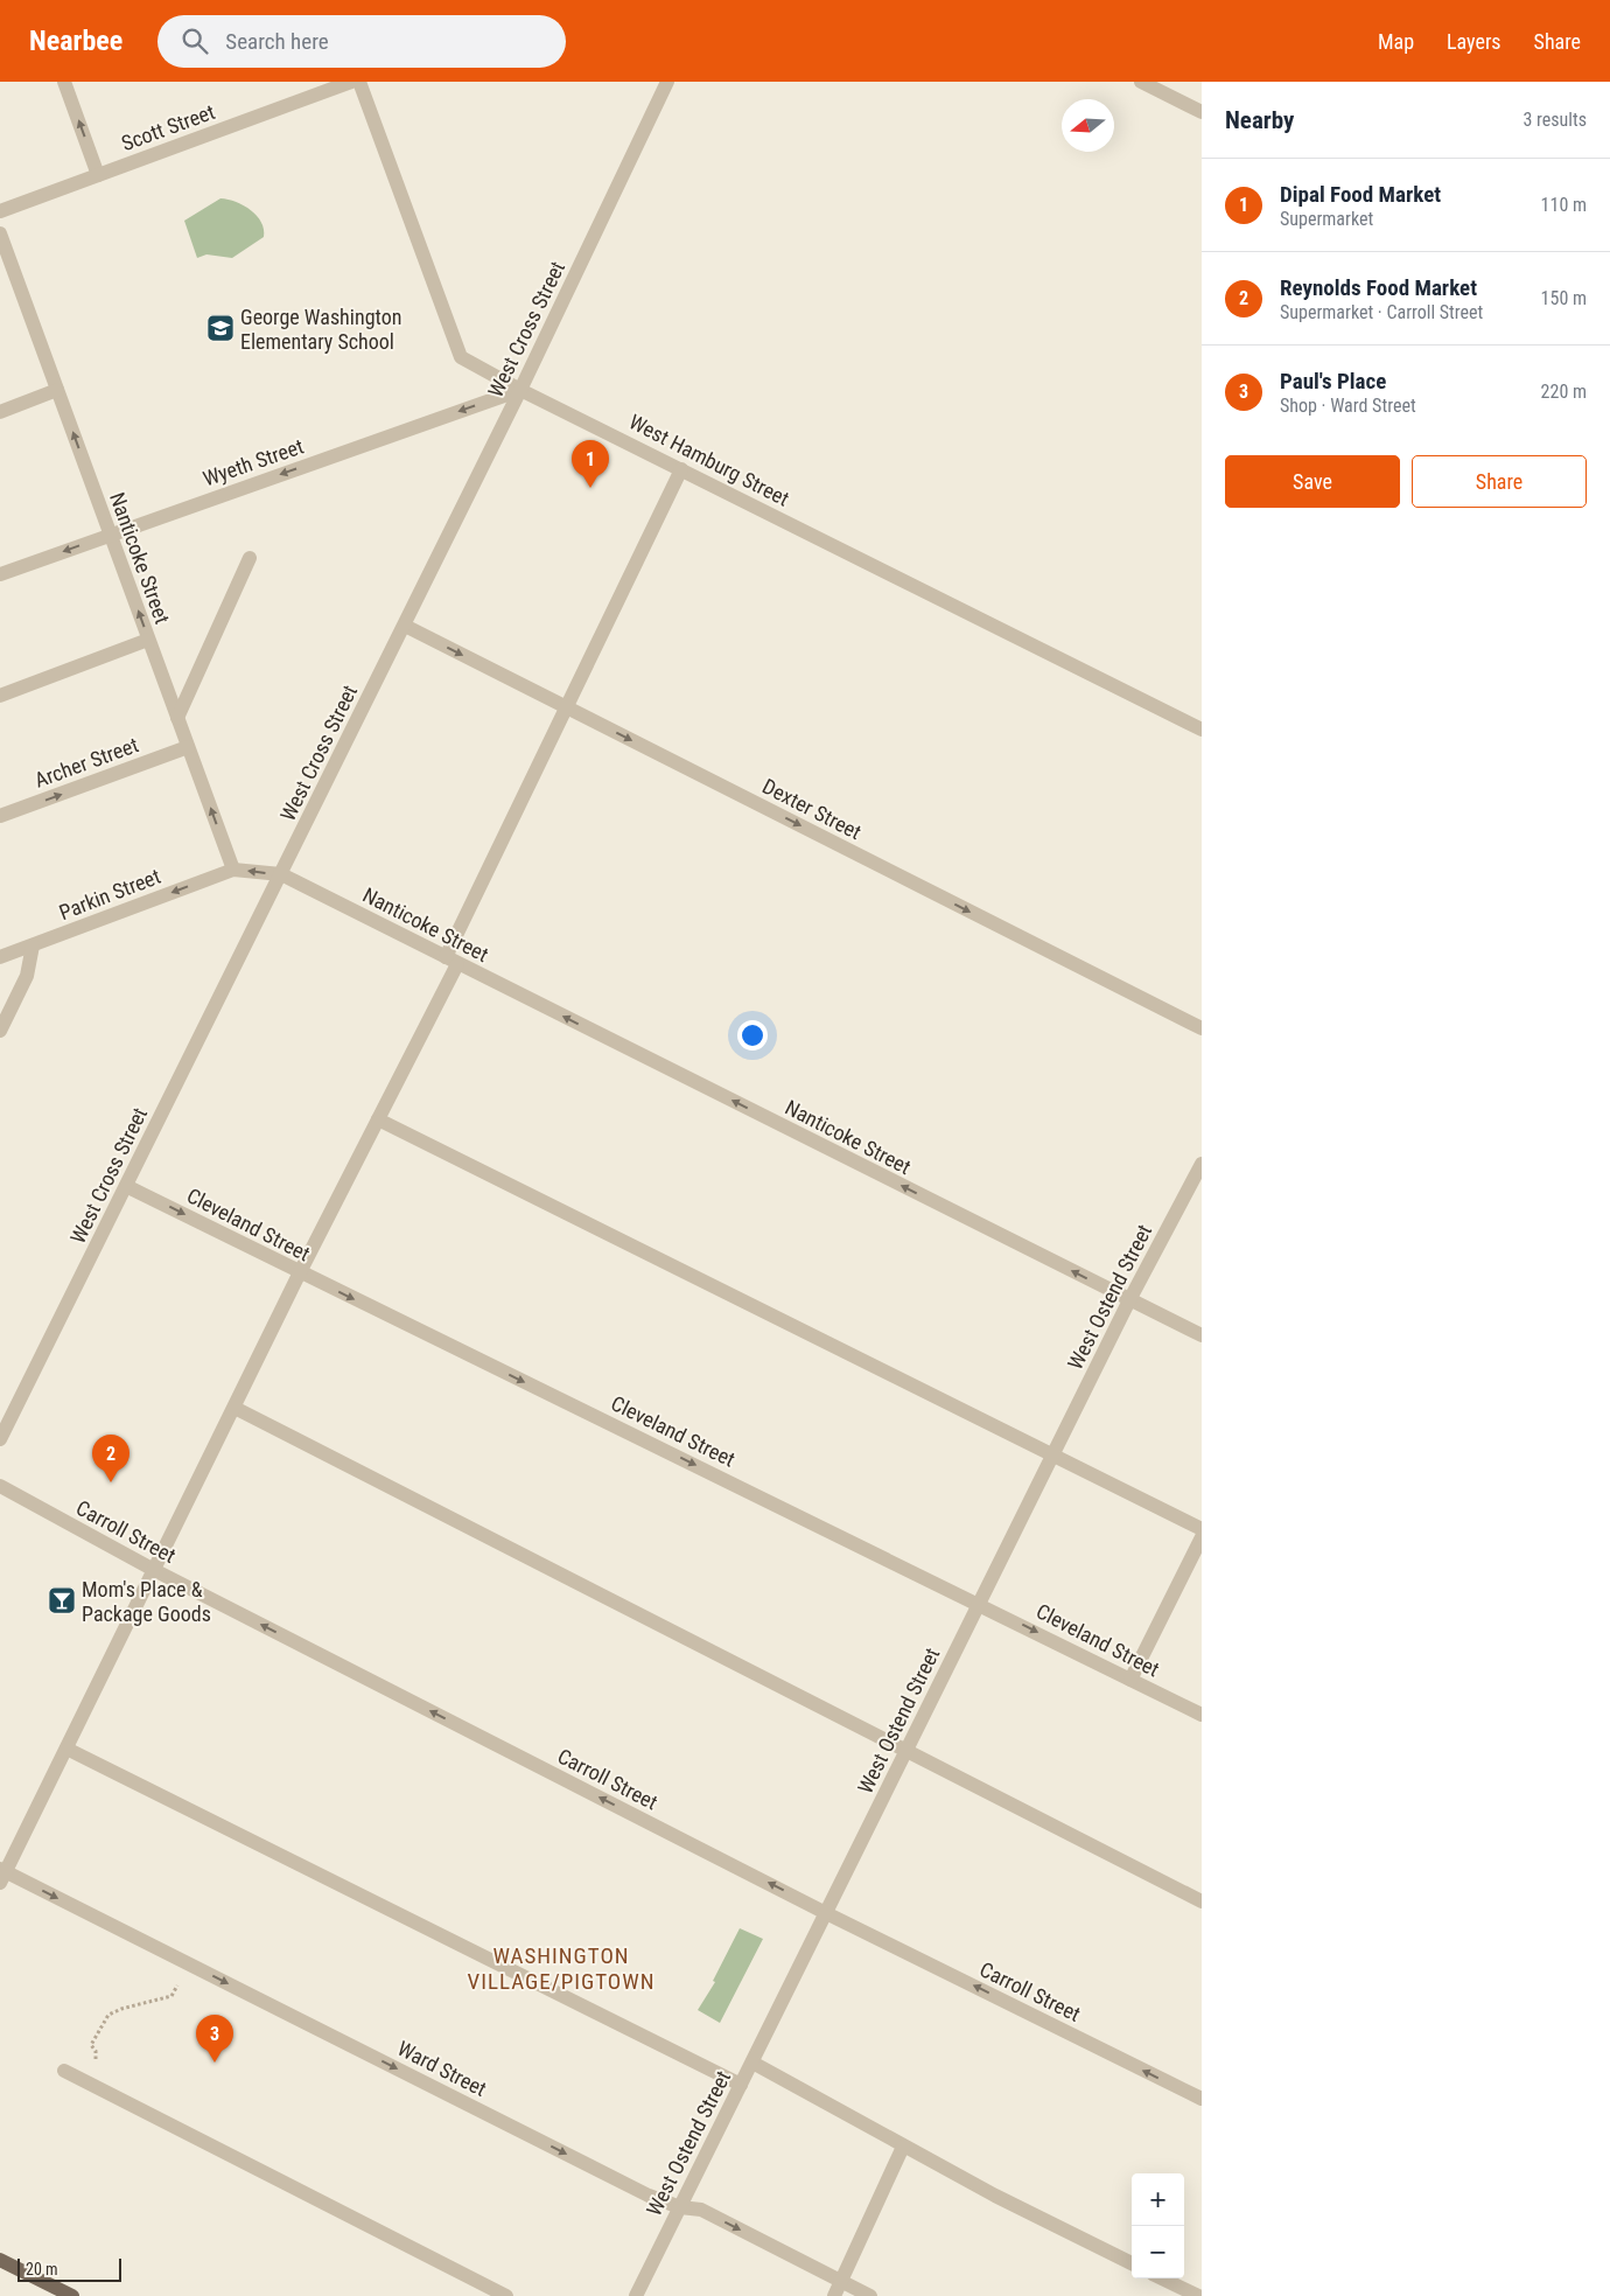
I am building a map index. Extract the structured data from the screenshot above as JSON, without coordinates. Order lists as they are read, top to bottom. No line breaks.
{"streets":{"street":["Scott Street","West Cross Street","West Hamburg Street","Wyeth Street","Nanticoke Street","Archer Street","Dexter Street","Parkin Street","Cleveland Street","West Ostend Street","Carroll Street","Ward Street"]},"crossings":[["West Cross Street","West Hamburg Street"],["West Cross Street","Wyeth Street"],["West Cross Street","Nanticoke Street"],["West Cross Street","Dexter Street"],["West Cross Street","Cleveland Street"],["West Hamburg Street","Wyeth Street"],["Wyeth Street","Nanticoke Street"],["Nanticoke Street","Archer Street"],["Nanticoke Street","Parkin Street"],["Nanticoke Street","West Ostend Street"],["Cleveland Street","West Ostend Street"],["West Ostend Street","Carroll Street"],["West Ostend Street","Ward Street"]],"one_way":["Wyeth Street","Nanticoke Street","Dexter Street","Parkin Street","Cleveland Street","Carroll Street","Ward Street"],"districts":["WASHINGTON VILLAGE/PIGTOWN"],"places":{"school or university":["George Washington Elementary School"],"bar":["Mom's Place & Package Goods"]},"scale_bar":"20 m","north":"left","page":{"header":"Nearbee","search":"Search here","nav":["Map","Layers","Share"],"heading":["Nearby","3 results"],"list":[{"mark":"1","name":"Dipal Food Market","note":"Supermarket","value":"110 m"},{"mark":"2","name":"Reynolds Food Market","note":"Supermarket · Carroll Street","value":"150 m"},{"mark":"3","name":"Paul's Place","note":"Shop · Ward Street","value":"220 m"}],"buttons":["Save","Share"],"pins":["1","2","3"],"map_buttons":["+","−"],"scale":"20 m"}}
